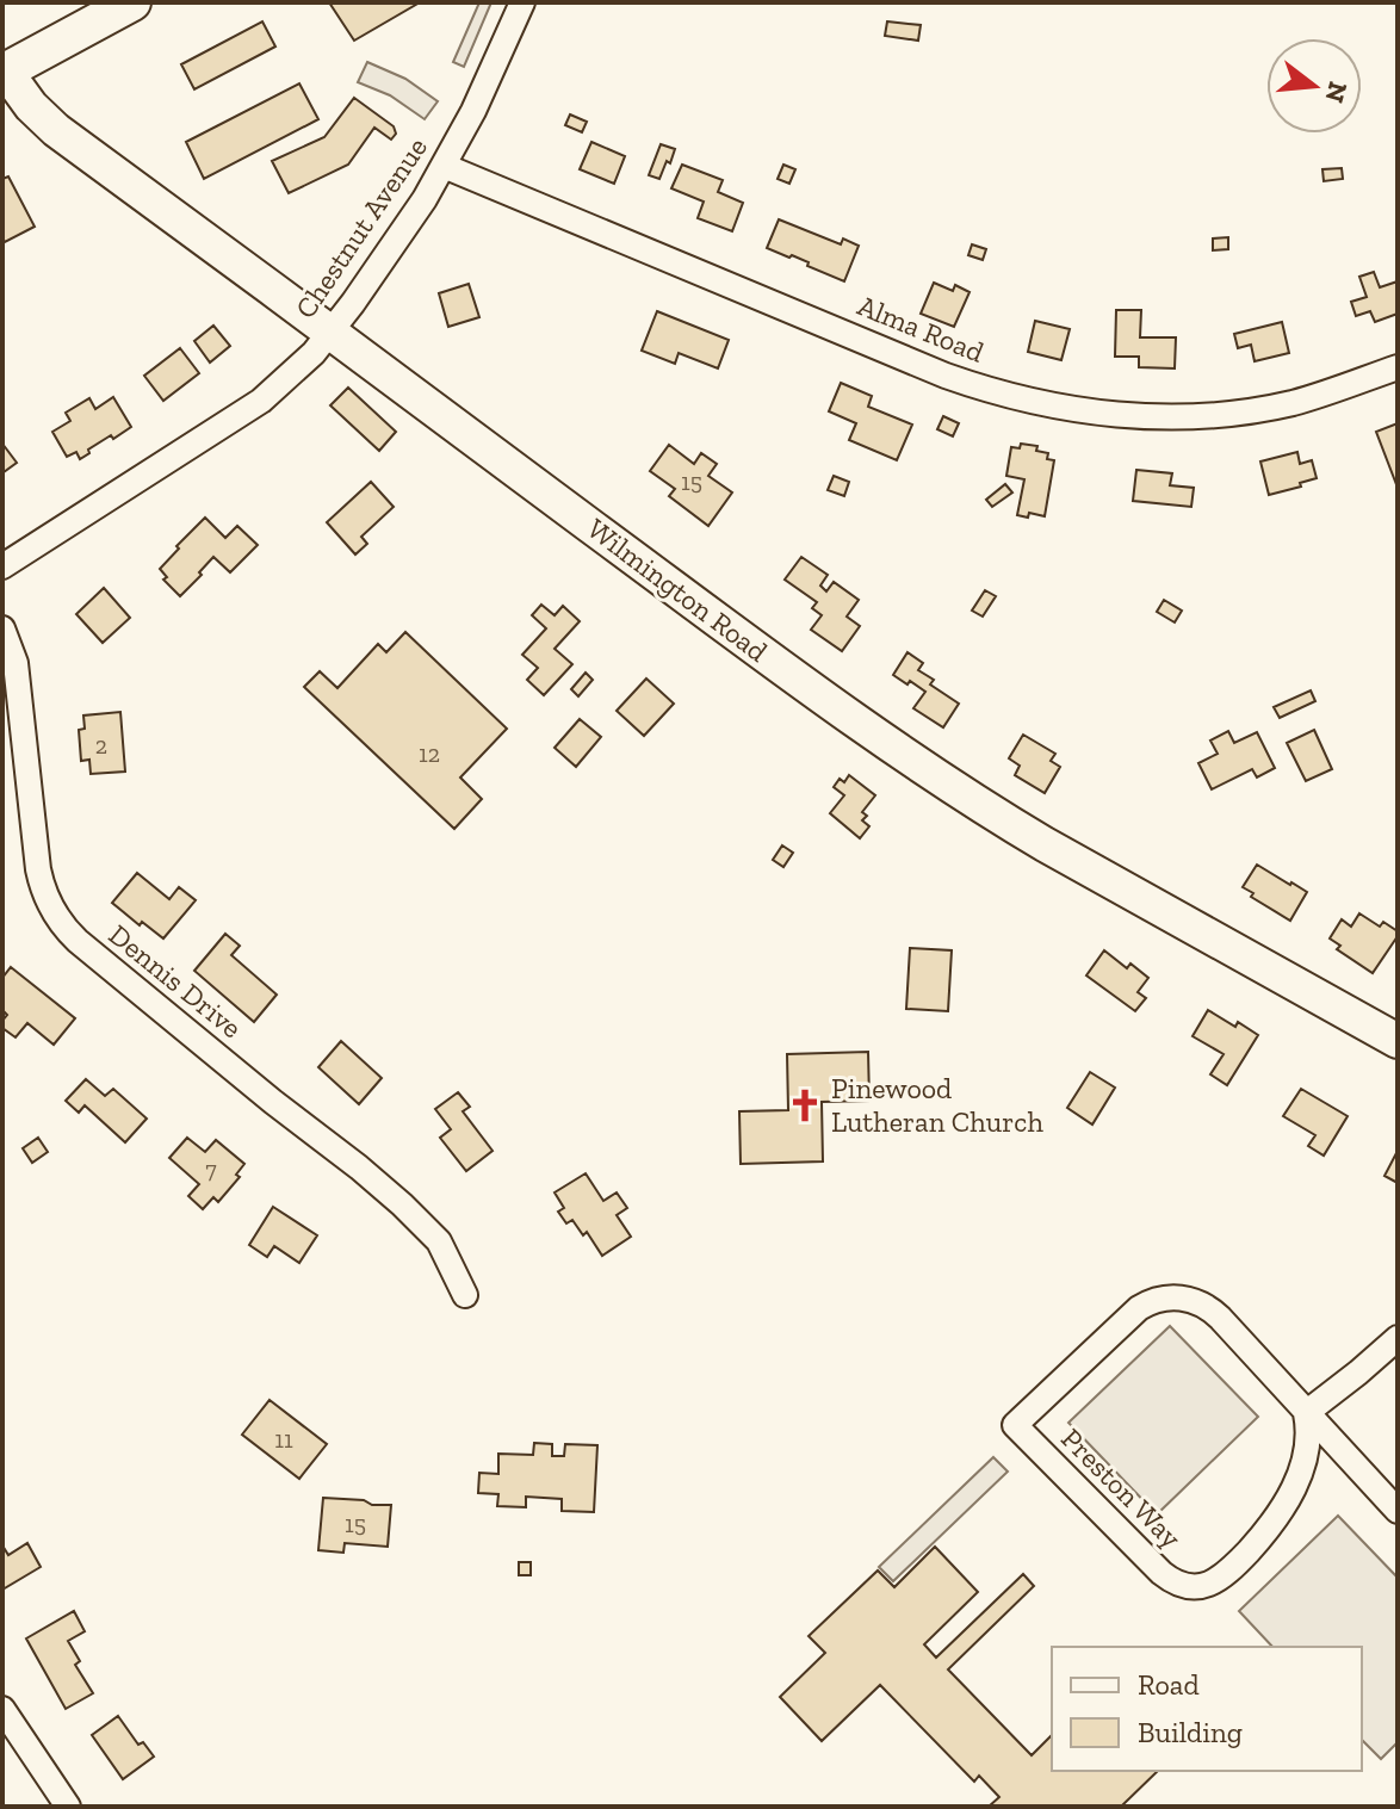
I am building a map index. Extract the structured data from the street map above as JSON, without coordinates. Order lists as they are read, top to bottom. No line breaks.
{"streets":{"main road":["Wilmington Road"],"street":["Chestnut Avenue","Alma Road","Dennis Drive","Preston Way"]},"crossings":[["Chestnut Avenue","Alma Road"],["Chestnut Avenue","Wilmington Road"]],"places":{"church":["Pinewood Lutheran Church"]},"house_numbers":["15","2","12","7","11","15"],"legend":["Road","Building"],"north":"right"}
